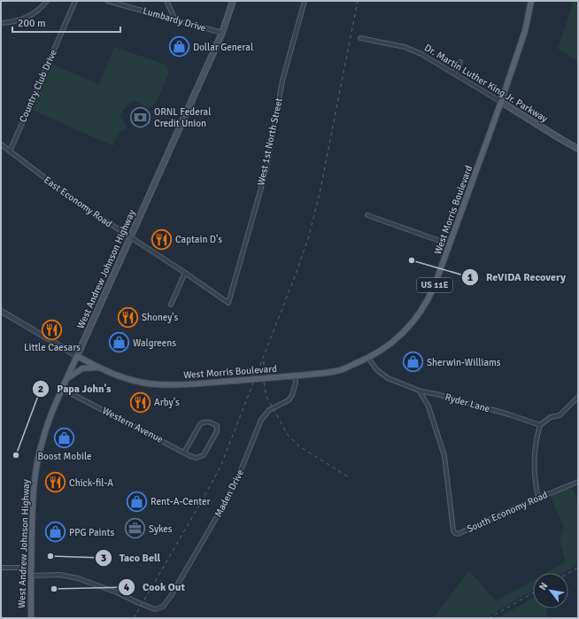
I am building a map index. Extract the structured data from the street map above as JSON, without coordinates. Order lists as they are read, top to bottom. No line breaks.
{"streets":{"main road":["Dr. Martin Luther King Jr. Parkway","West Morris Boulevard","West Andrew Johnson Highway","US 11E"],"street":["Lumbardy Drive","Country Club Drive","West 1st North Street","East Economy Road","Ryder Lane","Western Avenue","Maden Drive","South Economy Road"]},"crossings":[["Lumbardy Drive","West Andrew Johnson Highway"],["Dr. Martin Luther King Jr. Parkway","West Morris Boulevard"],["Country Club Drive","East Economy Road"],["West 1st North Street","East Economy Road"],["East Economy Road","West Andrew Johnson Highway"],["West Morris Boulevard","West Andrew Johnson Highway"],["West Morris Boulevard","Ryder Lane"],["West Morris Boulevard","Maden Drive"],["West Andrew Johnson Highway","Western Avenue"],["West Andrew Johnson Highway","Maden Drive"],["Ryder Lane","South Economy Road"]],"places":{"shop":["Dollar General","Walgreens","Sherwin-Williams","Boost Mobile","Rent-A-Center","PPG Paints"],"bank":["ORNL Federal Credit Union"],"restaurant":["Captain D's","Shoney's","Little Caesars","Arby's","Chick-fil-A"],"other":["ReVIDA Recovery","Papa John's","Taco Bell","Cook Out"],"office":["Sykes"]},"scale_bar":"200 m","north":"top left"}
